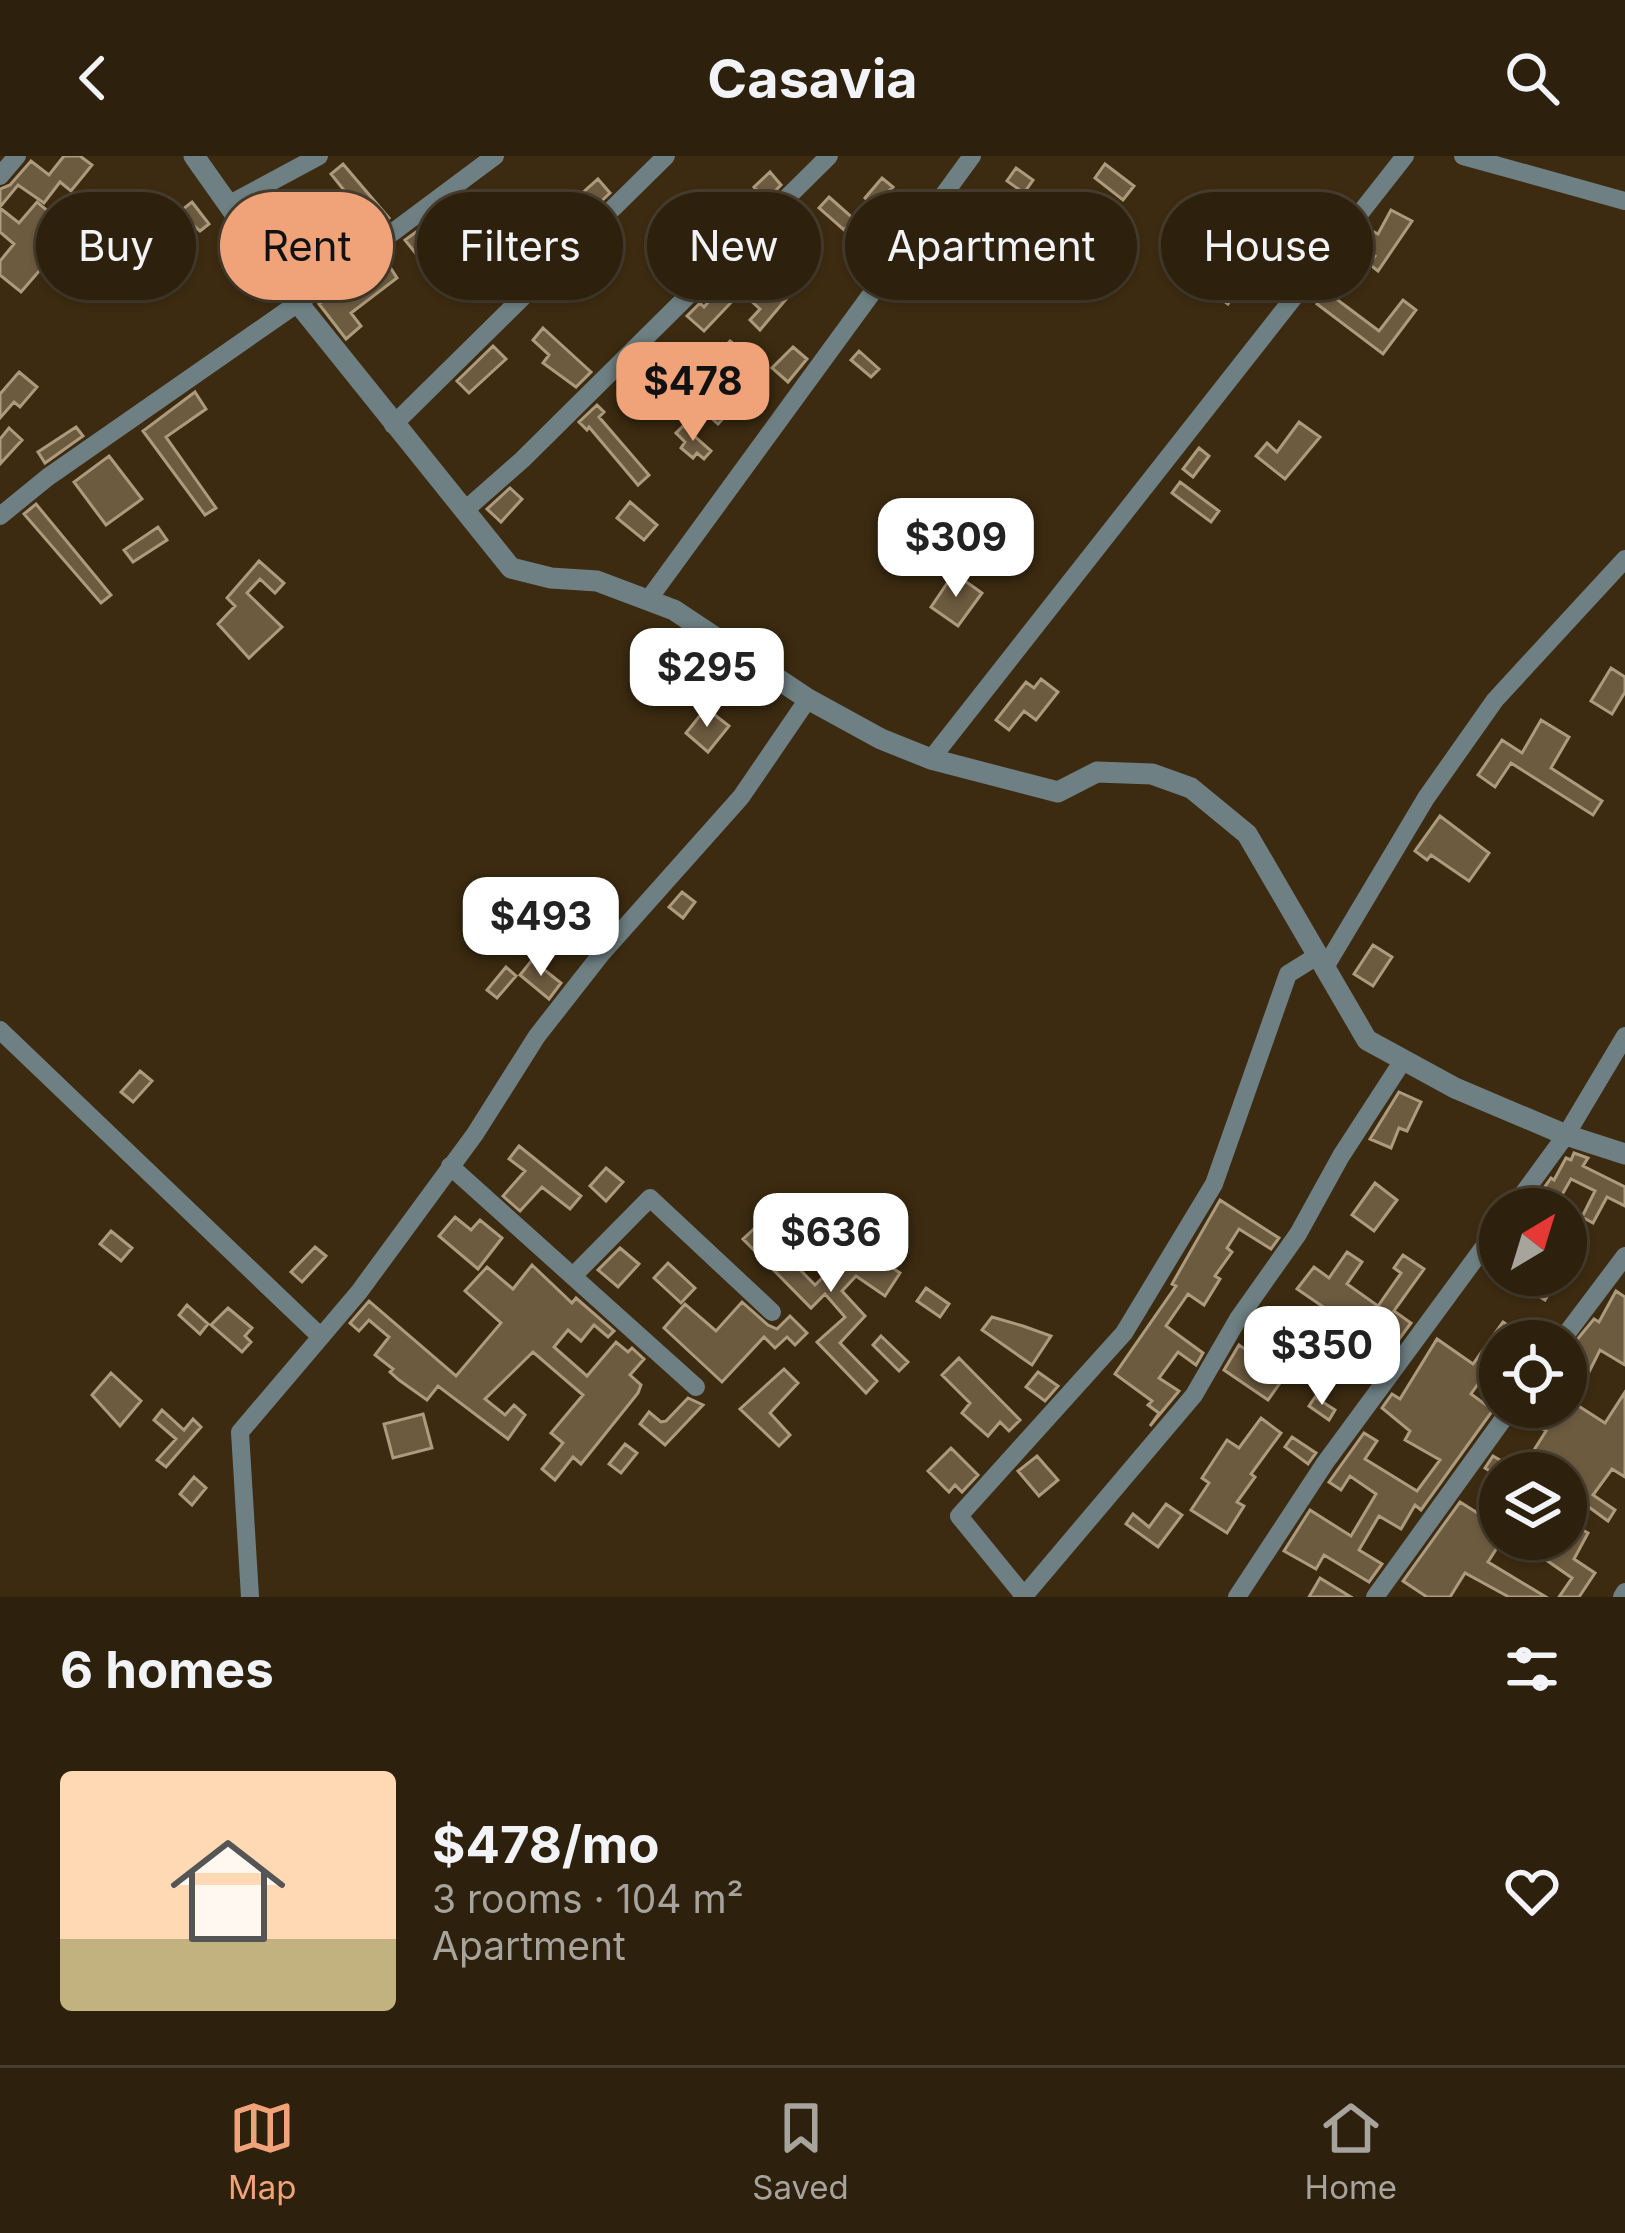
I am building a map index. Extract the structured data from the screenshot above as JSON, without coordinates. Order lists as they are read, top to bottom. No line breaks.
{"north":"top right","page":{"header":"Casavia","chip":["Buy","Rent","Filters","New","Apartment","House"],"price":["$478","$309","$295","$493","$636","$350"],"heading":"6 homes","list":[{"name":"$478/mo","note":"3 rooms · 104 m² · Apartment"}],"tabs":["Map","Saved","Home"]}}
